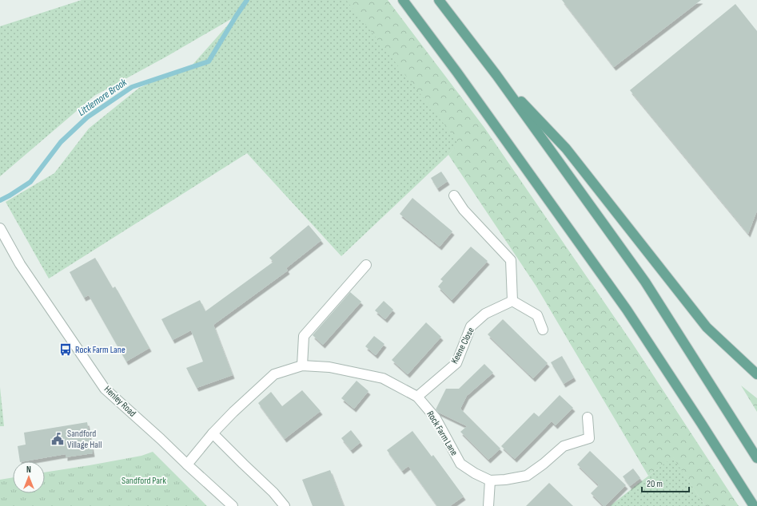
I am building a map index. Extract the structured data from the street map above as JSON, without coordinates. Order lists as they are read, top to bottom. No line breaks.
{"streets":{"street":["Keene Close","Henley Road","Rock Farm Lane"]},"crossings":[["Keene Close","Rock Farm Lane"],["Henley Road","Rock Farm Lane"]],"water":["Littlemore Brook"],"parks":["Sandford Park"],"places":{"bus stop":["Rock Farm Lane"],"public building":["Sandford Village Hall"]},"scale_bar":"20 m","north":"top"}
